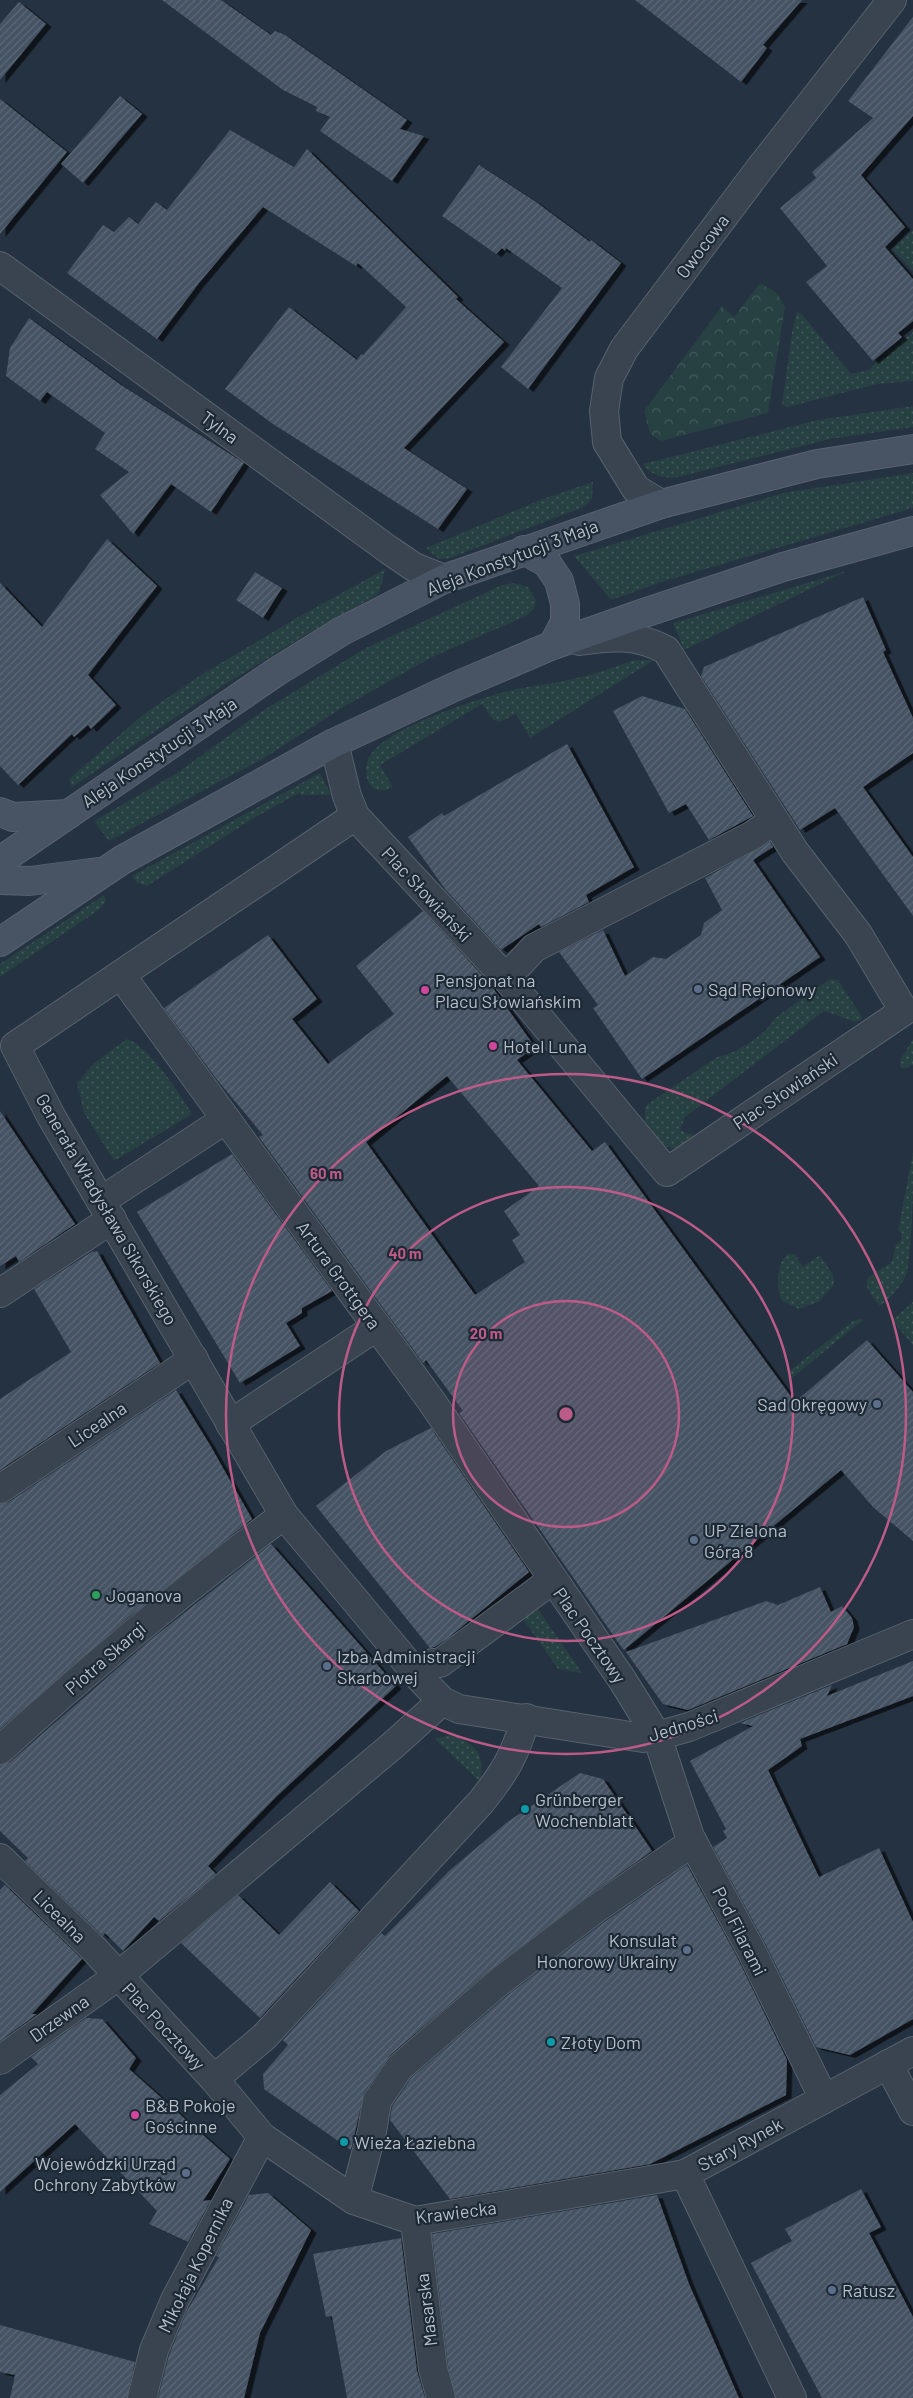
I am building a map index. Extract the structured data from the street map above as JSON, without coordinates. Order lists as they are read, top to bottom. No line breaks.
{"streets":{"main road":["Aleja Konstytucji 3 Maja"],"street":["Owocowa","Tylna","Plac Słowiański","Generała Władysława Sikorskiego","Artura Grottgera","Licealna","Plac Pocztowy","Piotra Skargi","Jedności","Pod Filarami","Drzewna","Stary Rynek","Krawiecka","Mikołaja Kopernika","Masarska"]},"crossings":[["Owocowa","Aleja Konstytucji 3 Maja"],["Tylna","Aleja Konstytucji 3 Maja"],["Plac Słowiański","Generała Władysława Sikorskiego"],["Generała Władysława Sikorskiego","Artura Grottgera"],["Generała Władysława Sikorskiego","Licealna"],["Generała Władysława Sikorskiego","Plac Pocztowy"],["Generała Władysława Sikorskiego","Piotra Skargi"],["Generała Władysława Sikorskiego","Jedności"],["Artura Grottgera","Plac Pocztowy"],["Licealna","Plac Pocztowy"],["Licealna","Drzewna"],["Plac Pocztowy","Jedności"],["Plac Pocztowy","Pod Filarami"],["Plac Pocztowy","Drzewna"],["Plac Pocztowy","Krawiecka"],["Jedności","Pod Filarami"],["Pod Filarami","Stary Rynek"],["Stary Rynek","Krawiecka"],["Krawiecka","Mikołaja Kopernika"],["Krawiecka","Masarska"]],"places":["Sąd Rejonowy","Pensjonat na Placu Słowiańskim","Hotel Luna","Sad Okręgowy","UP Zielona Góra 8","Joganova","Izba Administracji Skarbowej","Grünberger Wochenblatt","Konsulat Honorowy Ukrainy","Złoty Dom","B&B Pokoje Gościnne","Wieża Łaziebna","Wojewódzki Urząd Ochrony Zabytków","Ratusz"],"rings":["60 m","40 m","20 m"]}
